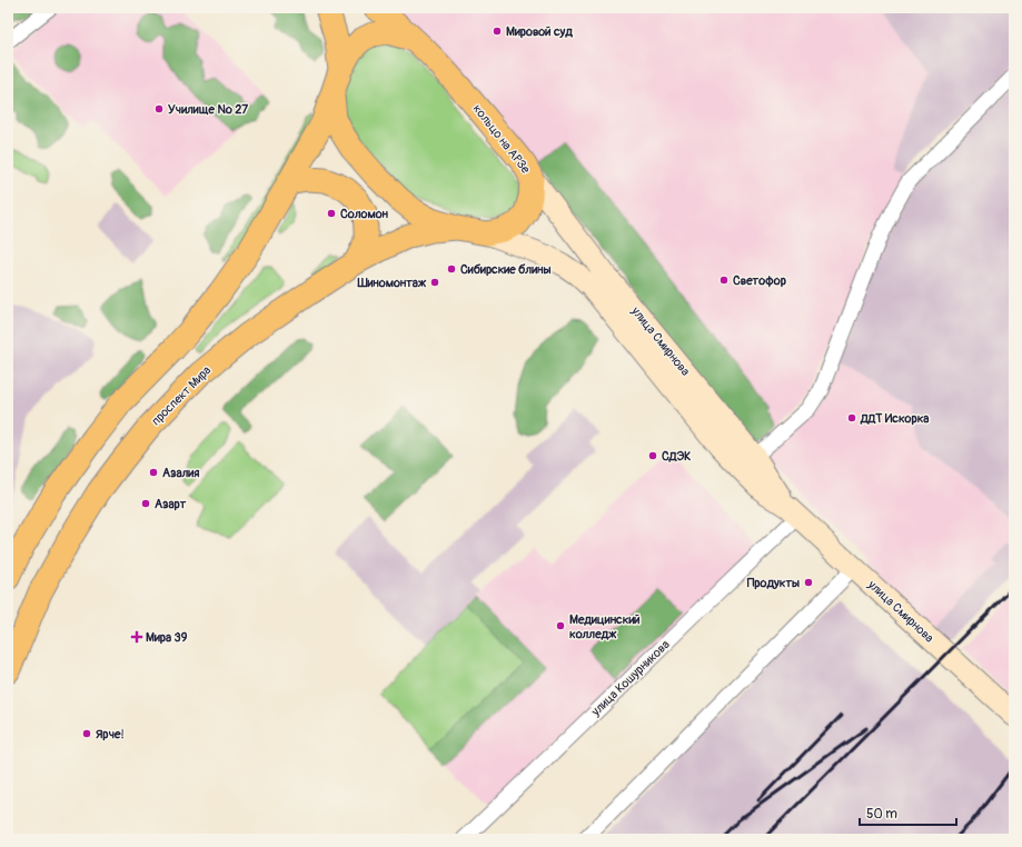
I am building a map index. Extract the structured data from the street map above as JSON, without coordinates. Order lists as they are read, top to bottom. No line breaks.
{"streets":{"main road":["кольцо на АРЗе","улица Смирнова","проспект Мира"],"street":["улица Кошурникова"]},"crossings":[["кольцо на АРЗе","улица Смирнова"],["кольцо на АРЗе","проспект Мира"],["улица Смирнова","улица Кошурникова"]],"places":{"other":["Мировой суд","Училище № 27","Соломон","Сибирские блины","Светофор","Шиномонтаж","ДДТ Искорка","СДЭК","Азалия","Азарт","Продукты","Медицинский колледж","Ярче!"],"health":["Мира 39"]},"scale_bar":"50 m"}
